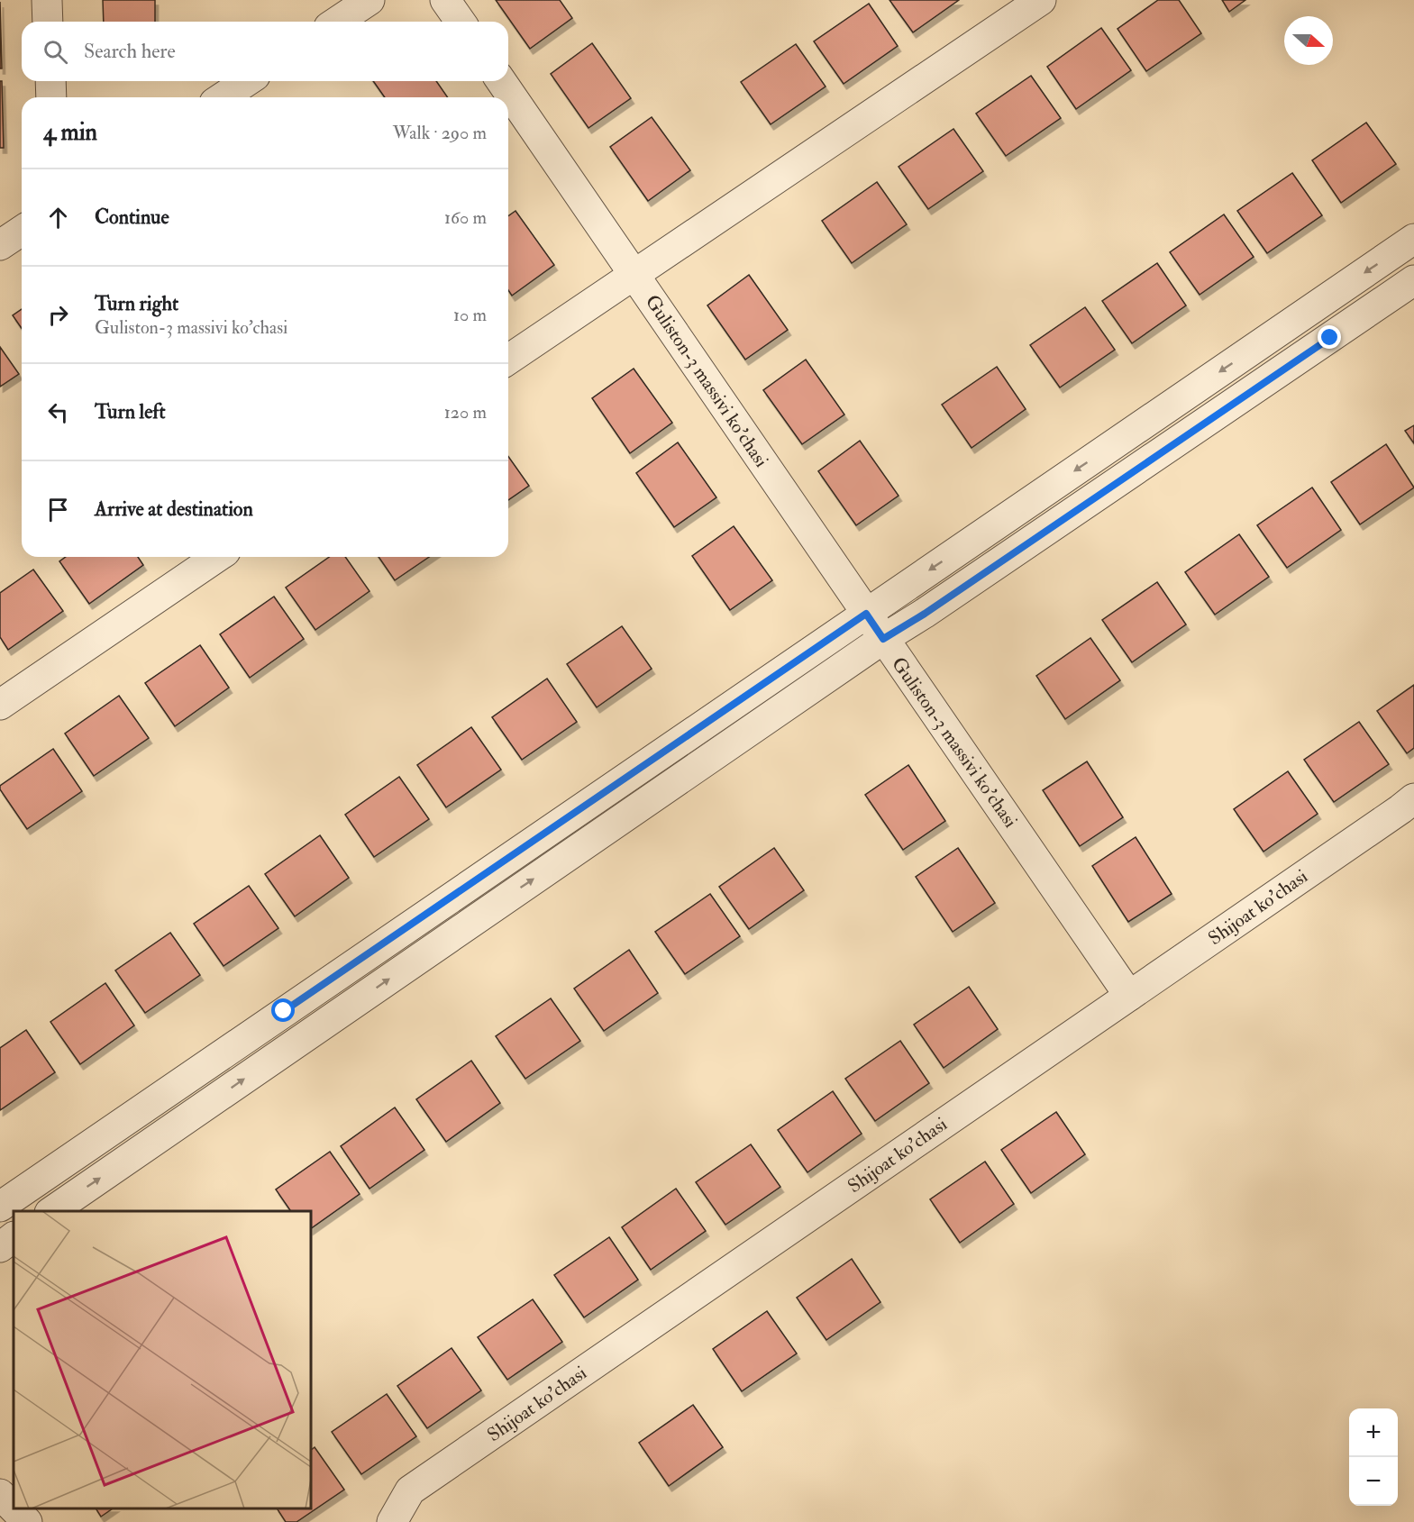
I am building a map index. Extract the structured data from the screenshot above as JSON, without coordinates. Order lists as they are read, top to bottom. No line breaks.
{"streets":{"street":["Guliston-3 massivi ko'chasi","Shijoat ko'chasi"]},"crossings":[["Guliston-3 massivi ko'chasi","Shijoat ko'chasi"]],"north":"right","page":{"search":"Search here","heading":["4 min","Walk · 290 m"],"list":[["Continue","160 m"],["Turn right","Guliston-3 massivi ko'chasi","10 m"],["Turn left","120 m"],"Arrive at destination"],"map_buttons":["+","−"]}}
